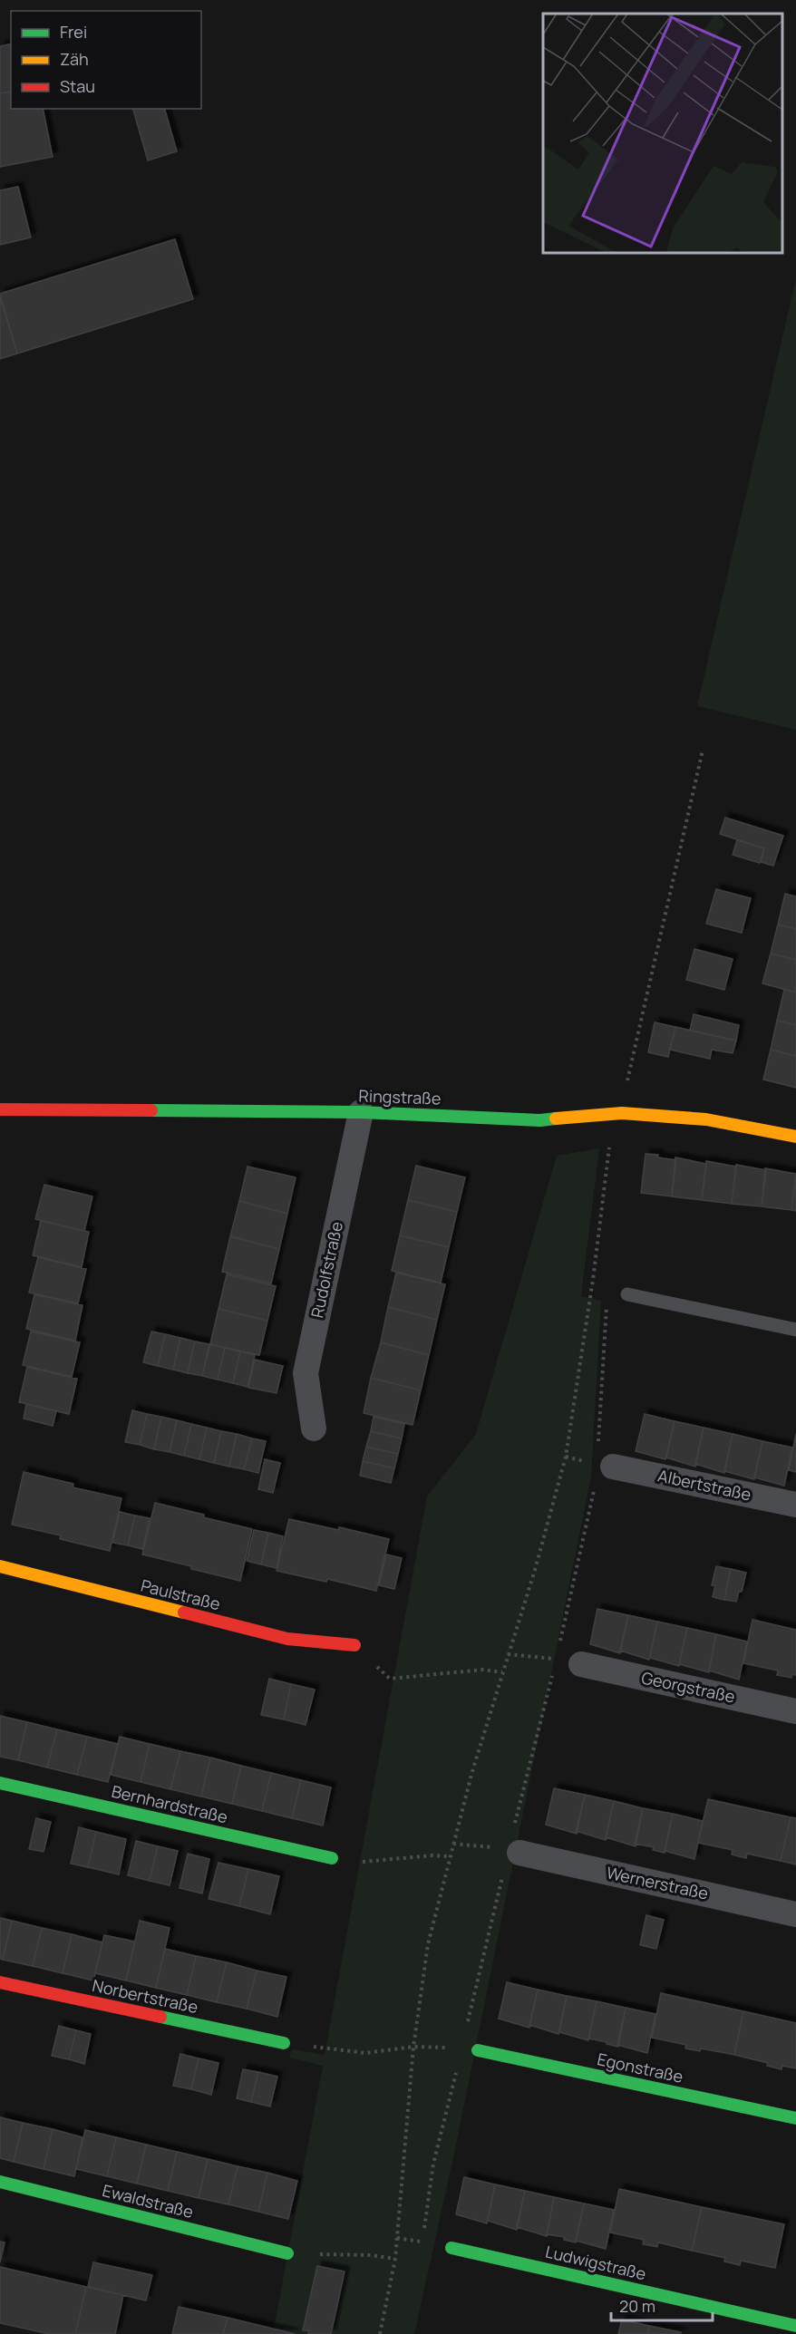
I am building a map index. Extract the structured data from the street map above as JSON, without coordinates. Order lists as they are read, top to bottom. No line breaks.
{"streets":{"street":["Ringstraße","Rudolfstraße","Albertstraße","Paulstraße","Georgstraße","Bernhardstraße","Wernerstraße","Norbertstraße","Egonstraße","Ewaldstraße","Ludwigstraße"]},"crossings":[["Ringstraße","Rudolfstraße"]],"legend":["Frei","Zäh","Stau"],"scale_bar":"20 m"}
